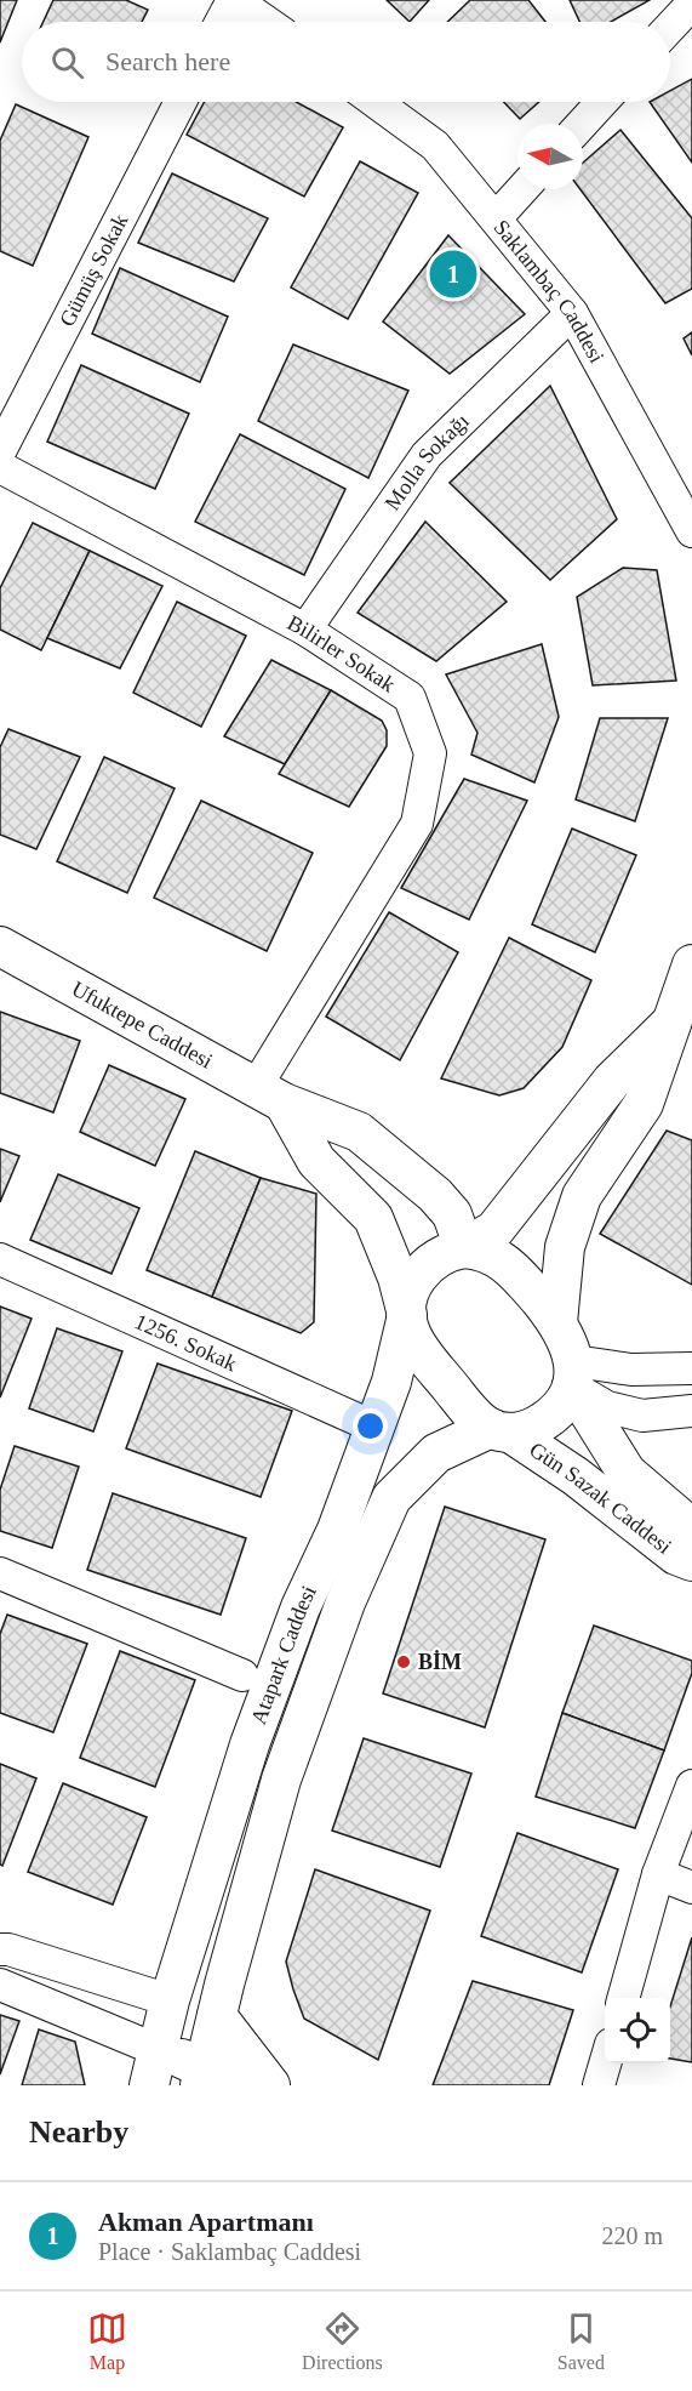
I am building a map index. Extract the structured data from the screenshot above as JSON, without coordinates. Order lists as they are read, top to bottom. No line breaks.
{"streets":{"street":["Gümüş Sokak","Saklambaç Caddesi","Molla Sokağı","Bilirler Sokak","Ufuktepe Caddesi","1256. Sokak","Gün Sazak Caddesi","Atapark Caddesi"]},"crossings":[["Saklambaç Caddesi","Molla Sokağı"],["Molla Sokağı","Bilirler Sokak"],["Bilirler Sokak","Ufuktepe Caddesi"],["Ufuktepe Caddesi","Gün Sazak Caddesi"],["Ufuktepe Caddesi","Atapark Caddesi"],["1256. Sokak","Atapark Caddesi"],["Gün Sazak Caddesi","Atapark Caddesi"]],"places":["BİM"],"north":"left","page":{"search":"Search here","pins":"1","heading":"Nearby","list":[{"mark":"1","name":"Akman Apartmanı","note":"Place · Saklambaç Caddesi","value":"220 m"}],"nav":["Map","Directions","Saved"]}}
